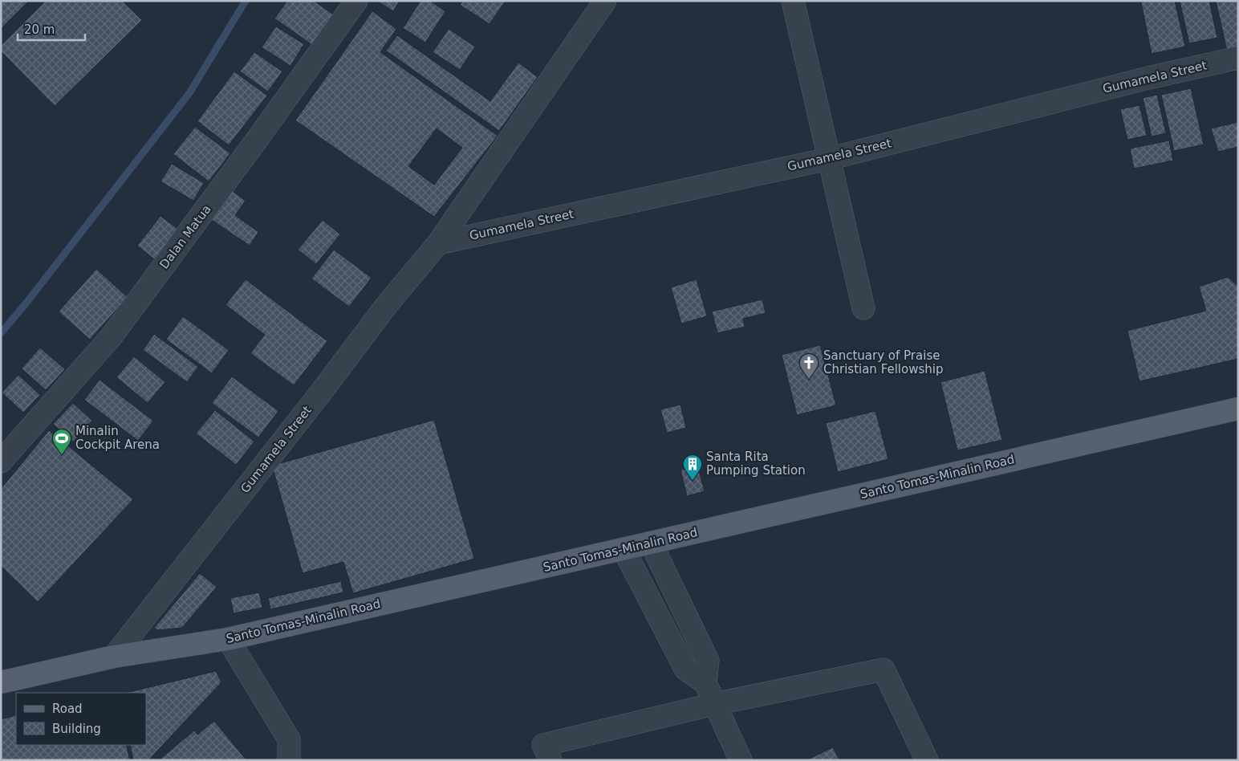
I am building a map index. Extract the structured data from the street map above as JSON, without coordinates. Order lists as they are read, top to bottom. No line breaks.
{"streets":{"main road":["Santo Tomas-Minalin Road"],"street":["Gumamela Street","Dalan Matua"]},"crossings":[["Gumamela Street","Santo Tomas-Minalin Road"]],"places":{"church":["Sanctuary of Praise Christian Fellowship"],"sports":["Minalin Cockpit Arena"],"building":["Santa Rita Pumping Station"]},"legend":["Road","Building"],"scale_bar":"20 m"}
